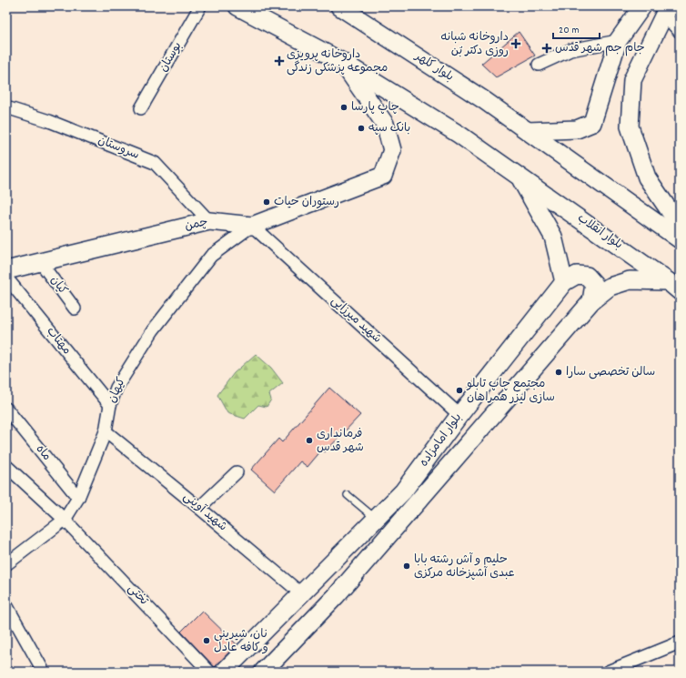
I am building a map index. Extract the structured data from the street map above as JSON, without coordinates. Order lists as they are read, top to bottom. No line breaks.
{"streets":{"main road":["بلوار کلهر","چمن","بلوار انقلاب","بلوار امامزاده"],"street":["بوستان","سروستان","کیان","شهید میرزایی","مهتاب","کیهان","ماه","شهید آوینی","تختی"]},"crossings":[["سروستان","چمن"],["چمن","بلوار انقلاب"],["چمن","کیان"],["چمن","شهید میرزایی"],["چمن","کیهان"],["بلوار انقلاب","بلوار امامزاده"],["شهید میرزایی","کیهان"],["شهید میرزایی","بلوار امامزاده"],["مهتاب","کیهان"],["کیهان","ماه"],["کیهان","شهید آوینی"],["کیهان","تختی"],["بلوار امامزاده","شهید آوینی"]],"places":{"health":["داروخانه شبانه روزی دکتر بُن","جام جم شهر قدس","داروخانه پرویزی مجموعه پزشکی زندگی"],"other":["چاپ پارسا","بانک سپه","رستوران حیات","سالن تخصصی سارا","مجتمع چاپ تابلو سازی لیزر همراهان","فرمانداری شهر قدس","حلیم و آش رشته بابا عبدی آشپزخانه مرکزی","نان، شیرینی و کافه عادل"]},"scale_bar":"20 m"}
